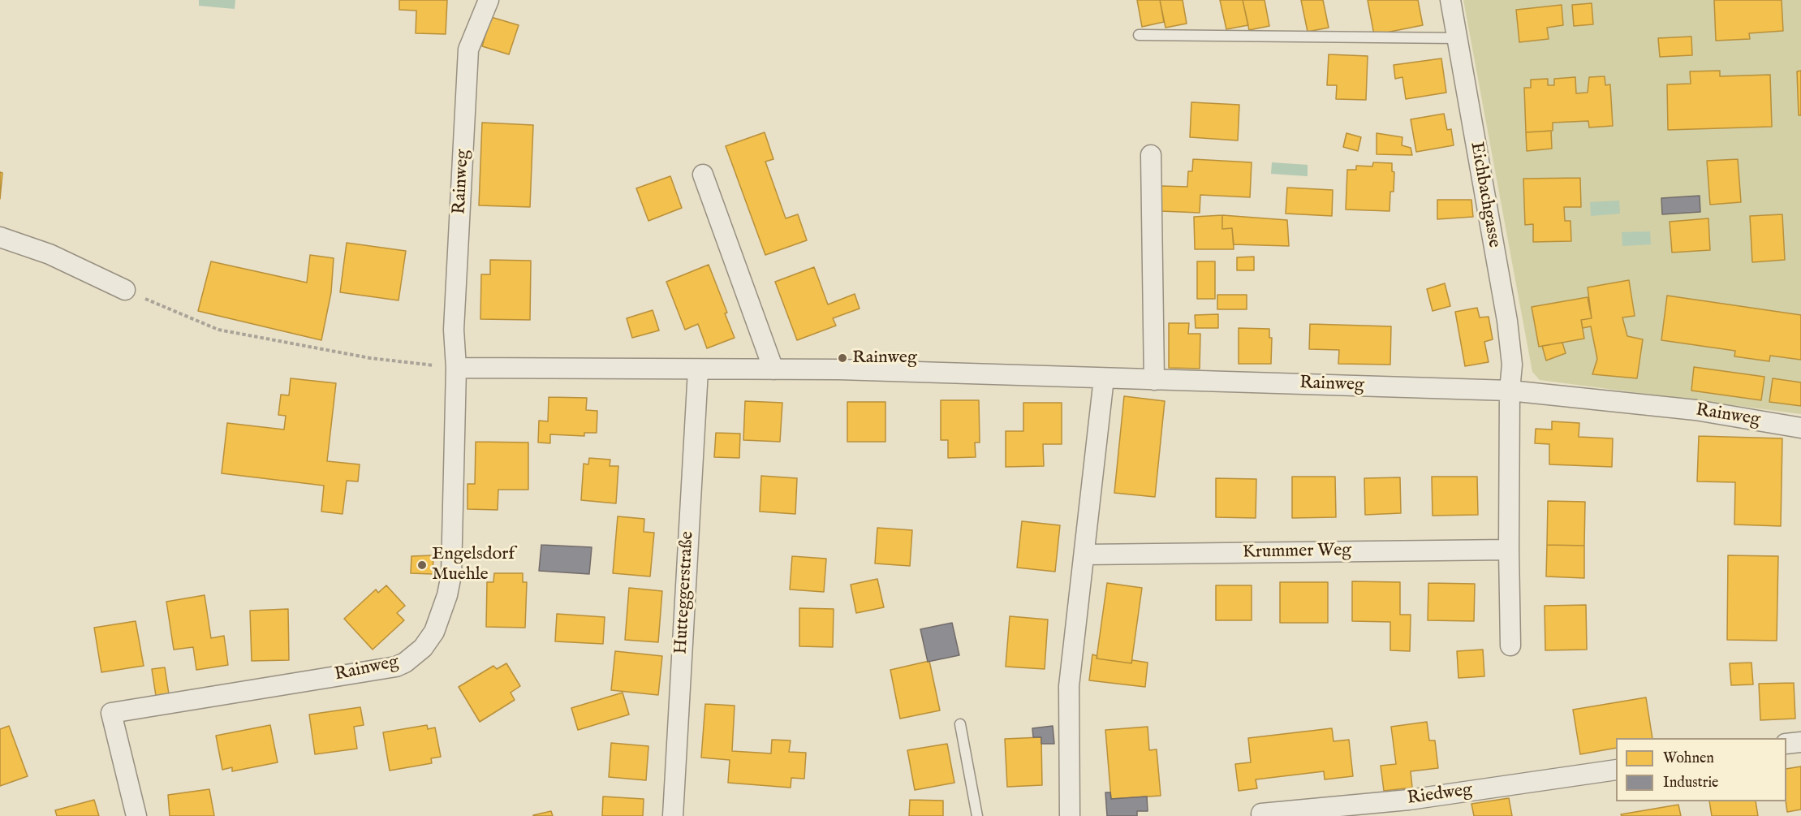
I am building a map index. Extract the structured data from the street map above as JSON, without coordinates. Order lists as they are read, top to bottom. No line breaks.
{"streets":{"street":["Rainweg","Eichbachgasse","Krummer Weg","Hutteggerstraße","Riedweg"]},"crossings":[["Rainweg","Eichbachgasse"],["Rainweg","Hutteggerstraße"]],"places":["Rainweg","Engelsdorf Muehle"],"legend":["Wohnen","Industrie"]}
